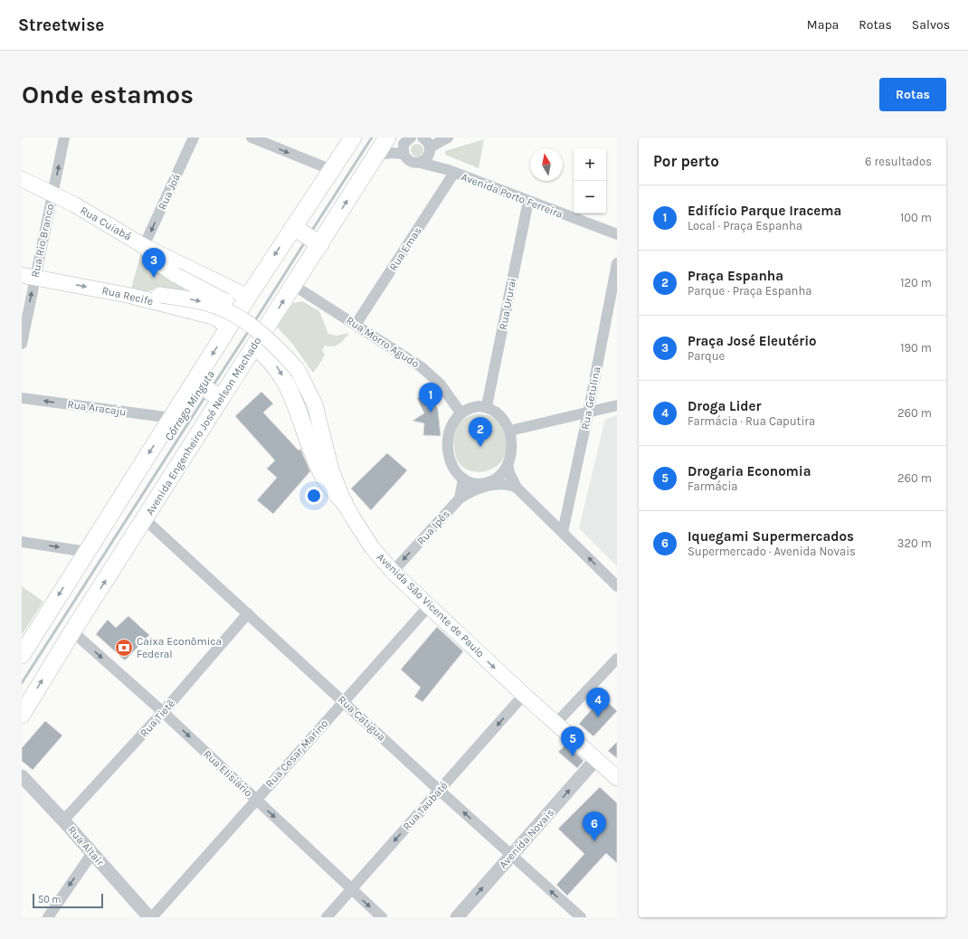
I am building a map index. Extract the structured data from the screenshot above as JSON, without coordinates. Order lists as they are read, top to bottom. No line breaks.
{"streets":{"main road":["Rua Cuiabá","Rua Recife","Avenida Engenheiro José Nelson Machado","Avenida São Vicente de Paulo"],"street":["Rua Joá","Avenida Porto Ferreira","Rua Rio Branco","Rua Emas","Rua Ururai","Rua Morro Agudo","Rua Getulina","Rua Aracaju","Rua Ipês","Rua Tietê","Rua Catigua","Rua Cesar Marino","Rua Elisiário","Rua Taubaté","Avenida Novais","Rua Altair"]},"crossings":[["Rua Joá","Rua Cuiabá"],["Rua Joá","Avenida São Vicente de Paulo"],["Avenida Porto Ferreira","Rua Emas"],["Avenida Porto Ferreira","Rua Ururai"],["Rua Cuiabá","Rua Rio Branco"],["Rua Cuiabá","Avenida Engenheiro José Nelson Machado"],["Rua Cuiabá","Avenida São Vicente de Paulo"],["Rua Rio Branco","Rua Recife"],["Rua Emas","Rua Morro Agudo"],["Rua Recife","Avenida Engenheiro José Nelson Machado"],["Rua Recife","Avenida São Vicente de Paulo"],["Rua Ururai","Rua Morro Agudo"],["Rua Morro Agudo","Avenida Engenheiro José Nelson Machado"],["Rua Aracaju","Avenida Engenheiro José Nelson Machado"],["Avenida Engenheiro José Nelson Machado","Rua Catigua"],["Avenida Engenheiro José Nelson Machado","Rua Elisiário"],["Rua Ipês","Avenida São Vicente de Paulo"],["Avenida São Vicente de Paulo","Rua Cesar Marino"],["Avenida São Vicente de Paulo","Rua Taubaté"],["Avenida São Vicente de Paulo","Avenida Novais"],["Rua Tietê","Rua Catigua"],["Rua Tietê","Rua Elisiário"],["Rua Tietê","Rua Altair"],["Rua Catigua","Rua Cesar Marino"],["Rua Catigua","Rua Taubaté"],["Rua Catigua","Avenida Novais"],["Rua Cesar Marino","Rua Elisiário"],["Rua Cesar Marino","Rua Altair"],["Rua Elisiário","Rua Taubaté"]],"one_way":["Rua Joá","Rua Rio Branco","Rua Recife","Rua Aracaju","Rua Ipês","Rua Elisiário","Rua Taubaté","Avenida Novais"],"water":["Córrego Minguta"],"places":{"bank":["Caixa Econômica Federal"]},"scale_bar":"50 m","north":"top","page":{"header":"Streetwise","nav":["Mapa","Rotas","Salvos"],"buttons":"Rotas","title":"Onde estamos","heading":["Por perto","6 resultados"],"map_buttons":["+","−"],"list":[{"mark":"1","name":"Edifício Parque Iracema","note":"Local · Praça Espanha","value":"100 m"},{"mark":"2","name":"Praça Espanha","note":"Parque · Praça Espanha","value":"120 m"},{"mark":"3","name":"Praça José Eleutério","note":"Parque","value":"190 m"},{"mark":"4","name":"Droga Lider","note":"Farmácia · Rua Caputira","value":"260 m"},{"mark":"5","name":"Drogaria Economia","note":"Farmácia","value":"260 m"},{"mark":"6","name":"Iquegami Supermercados","note":"Supermercado · Avenida Novais","value":"320 m"}],"pins":["3","1","2","4","5","6"],"scale":"50 m"}}
